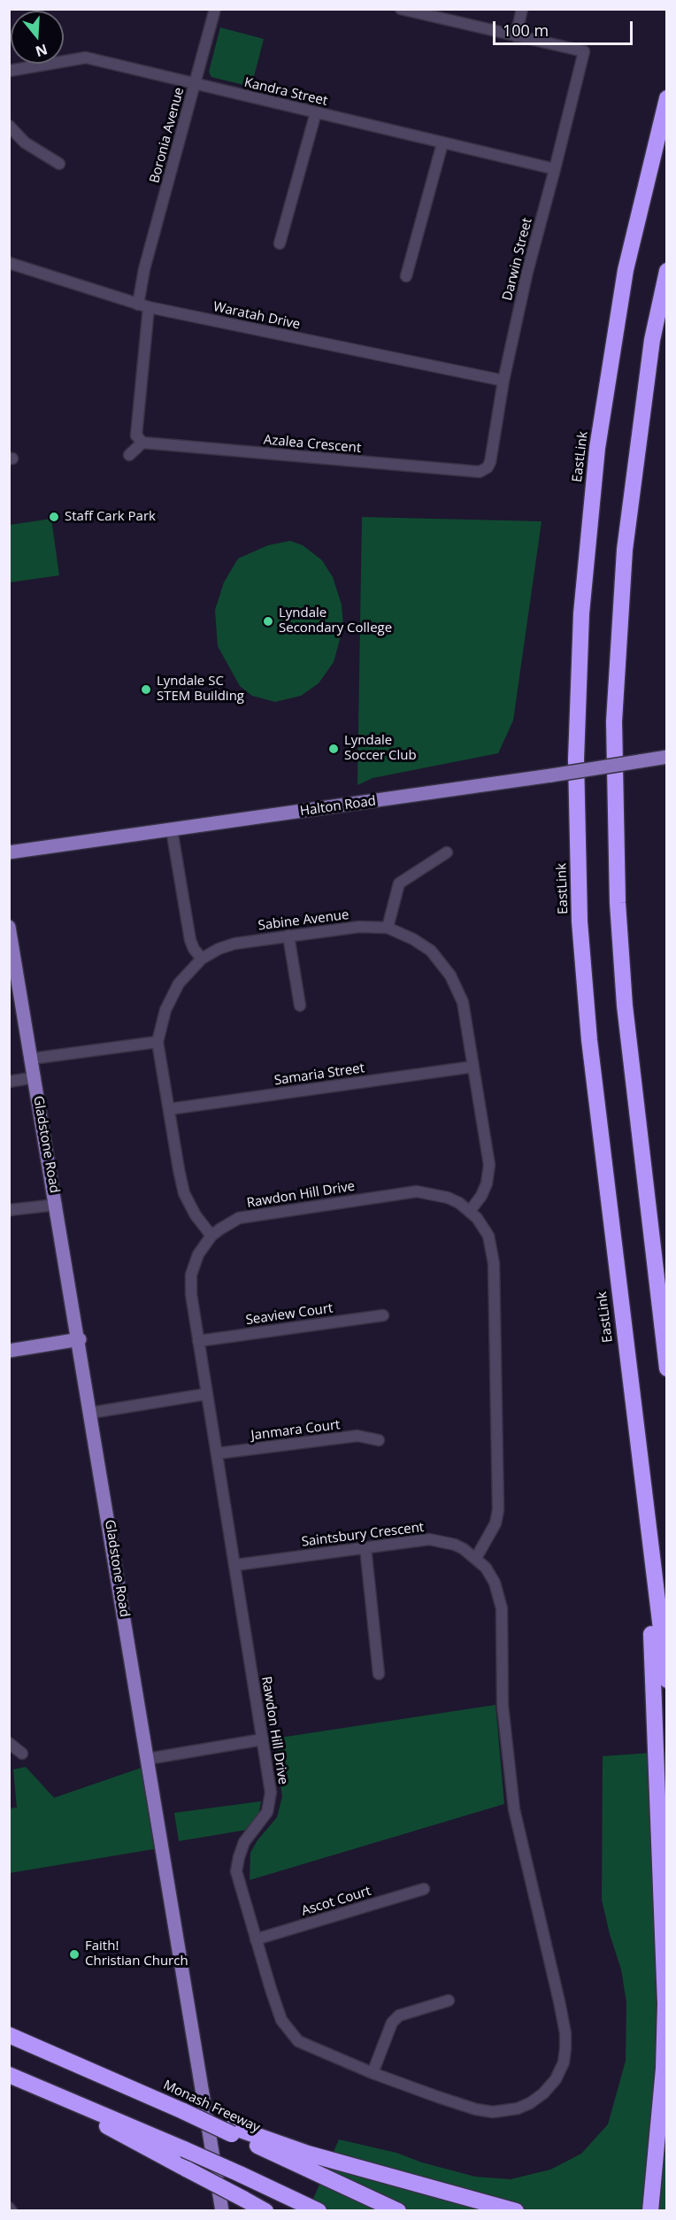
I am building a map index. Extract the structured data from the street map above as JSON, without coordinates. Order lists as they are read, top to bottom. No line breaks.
{"streets":{"highway":["EastLink","Monash Freeway"],"main road":["Halton Road","Gladstone Road"],"street":["Kandra Street","Boronia Avenue","Darwin Street","Waratah Drive","Azalea Crescent","Sabine Avenue","Samaria Street","Rawdon Hill Drive","Seaview Court","Janmara Court","Saintsbury Crescent","Ascot Court"]},"crossings":[["Kandra Street","Boronia Avenue"],["Kandra Street","Darwin Street"],["Boronia Avenue","Waratah Drive"],["Darwin Street","Waratah Drive"],["Darwin Street","Azalea Crescent"],["Sabine Avenue","Samaria Street"],["Sabine Avenue","Rawdon Hill Drive"],["Rawdon Hill Drive","Seaview Court"],["Rawdon Hill Drive","Janmara Court"],["Rawdon Hill Drive","Saintsbury Crescent"],["Rawdon Hill Drive","Ascot Court"]],"places":["Staff Cark Park","Lyndale Secondary College","Lyndale SC STEM Building","Lyndale Soccer Club","Faith! Christian Church"],"scale_bar":"100 m","north":"bottom"}
